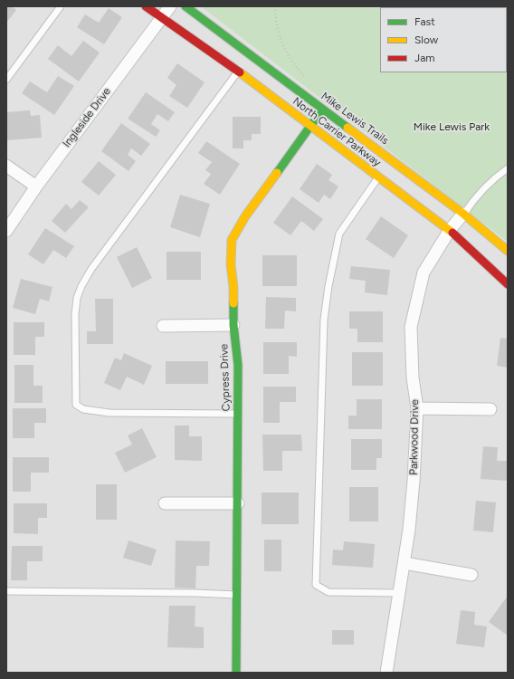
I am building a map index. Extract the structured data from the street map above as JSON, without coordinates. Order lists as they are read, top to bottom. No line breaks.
{"streets":{"main road":["North Carrier Parkway","Cypress Drive"],"street":["Ingleside Drive","Parkwood Drive"]},"crossings":[["Ingleside Drive","North Carrier Parkway"],["North Carrier Parkway","Cypress Drive"],["North Carrier Parkway","Parkwood Drive"]],"parks":["Mike Lewis Park"],"legend":["Fast","Slow","Jam"]}
